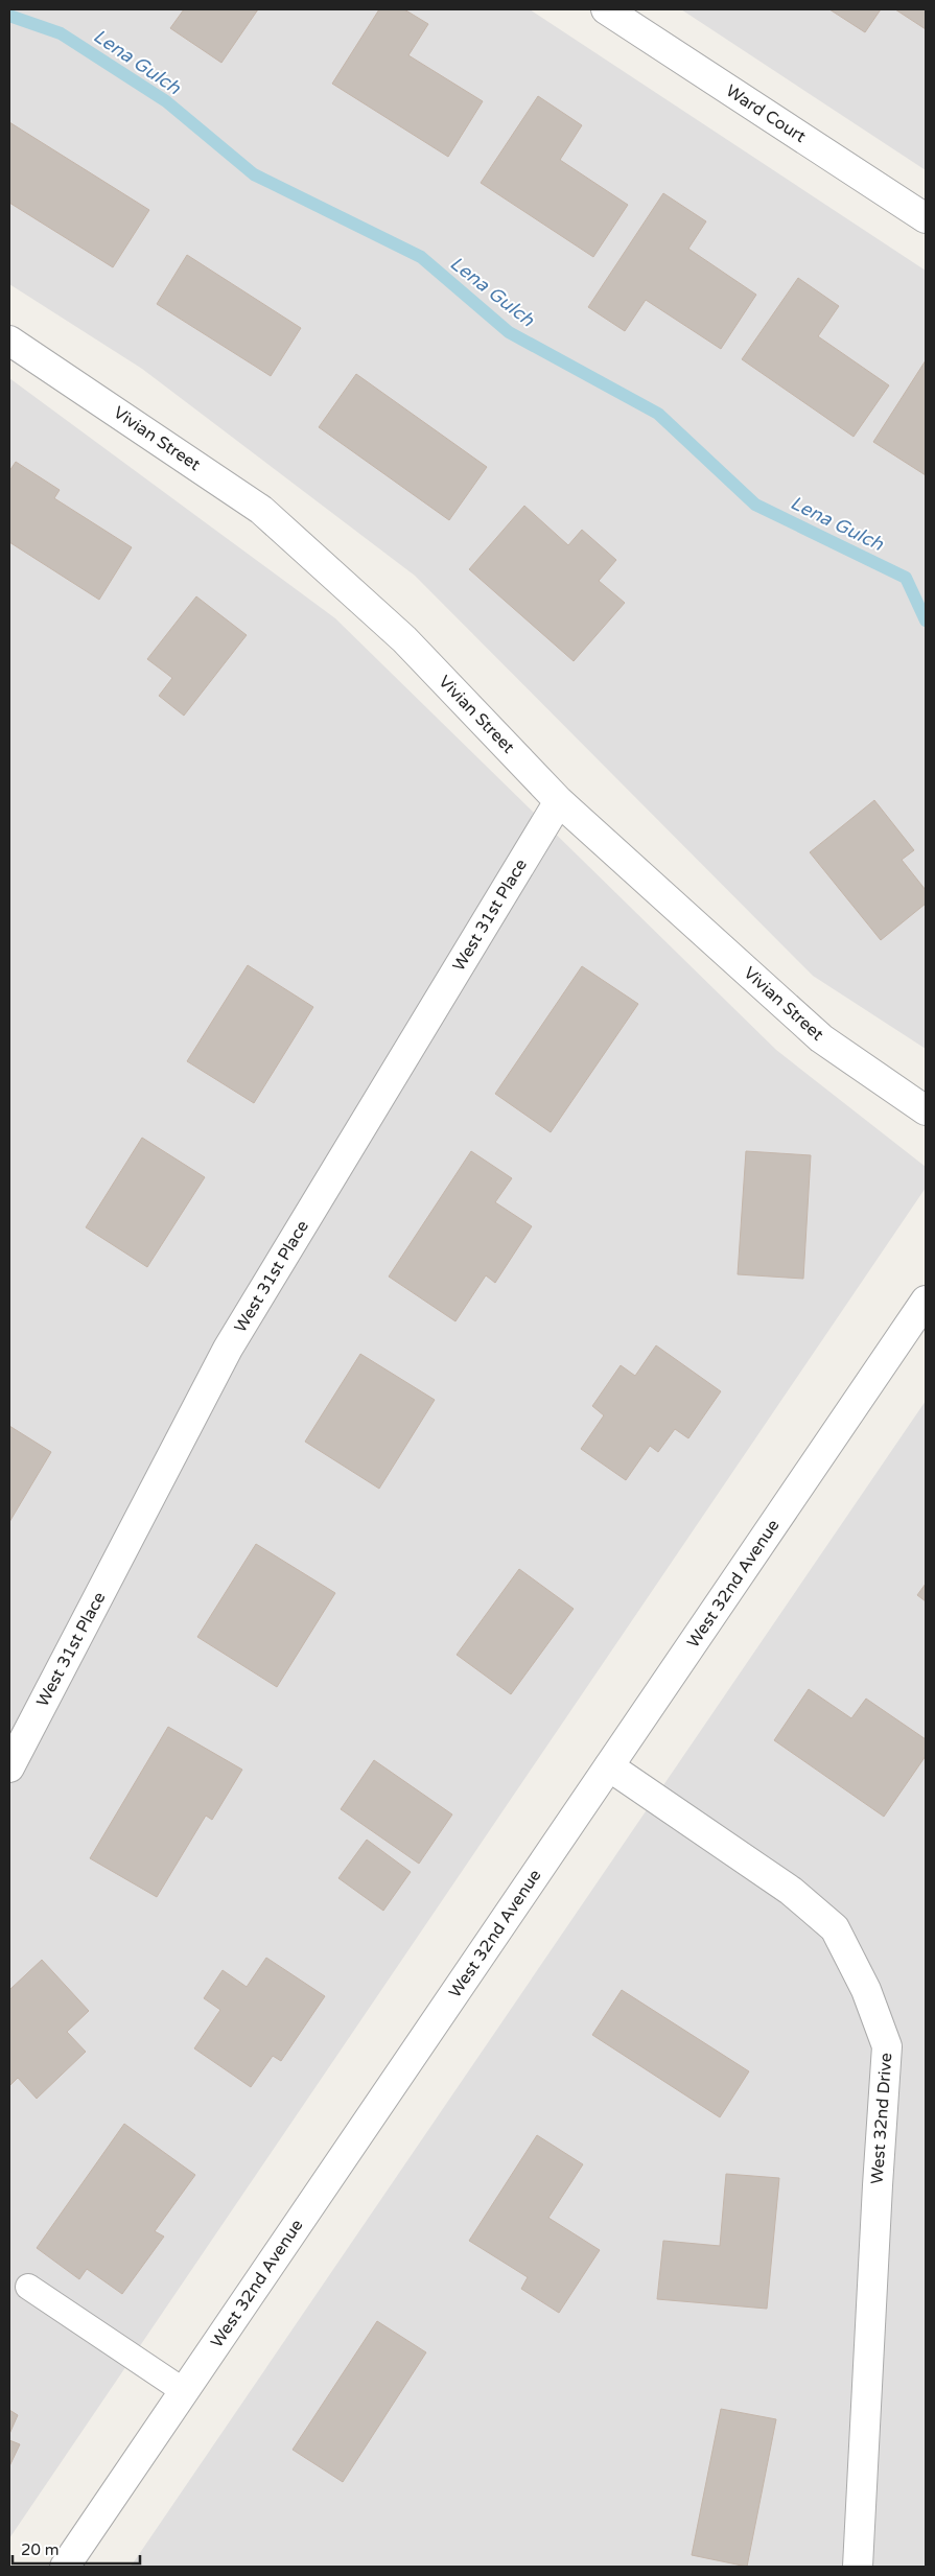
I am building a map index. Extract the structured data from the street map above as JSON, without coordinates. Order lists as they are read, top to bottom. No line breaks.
{"streets":{"street":["Ward Court","Vivian Street","West 31st Place","West 32nd Avenue","West 32nd Drive"]},"crossings":[["Vivian Street","West 31st Place"],["West 32nd Avenue","West 32nd Drive"]],"water":["Lena Gulch"],"scale_bar":"20 m"}
